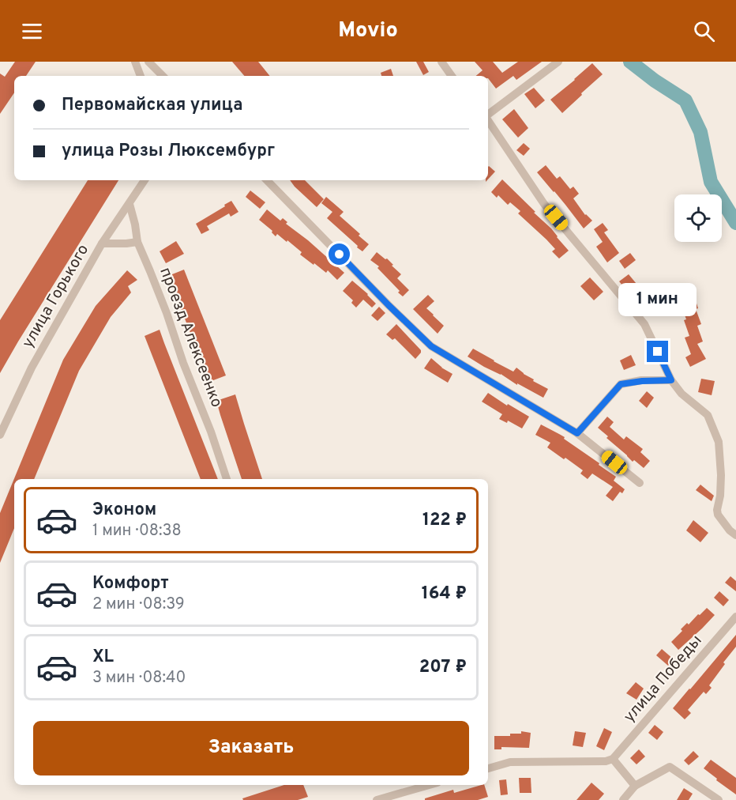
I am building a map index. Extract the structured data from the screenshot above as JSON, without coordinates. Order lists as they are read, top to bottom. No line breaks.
{"streets":{"street":["улица Горького","проезд Алексеенко","улица Победы"]},"crossings":[["улица Горького","проезд Алексеенко"]],"page":{"header":"Movio","banner":["Первомайская улица","улица Розы Люксембург"],"bubble":"1 мин","list":[{"name":"Эконом","note":"1 мин · 08:38","value":"122 ₽"},{"name":"Комфорт","note":"2 мин · 08:39","value":"164 ₽"},{"name":"XL","note":"3 мин · 08:40","value":"207 ₽"}],"buttons":"Заказать"}}
